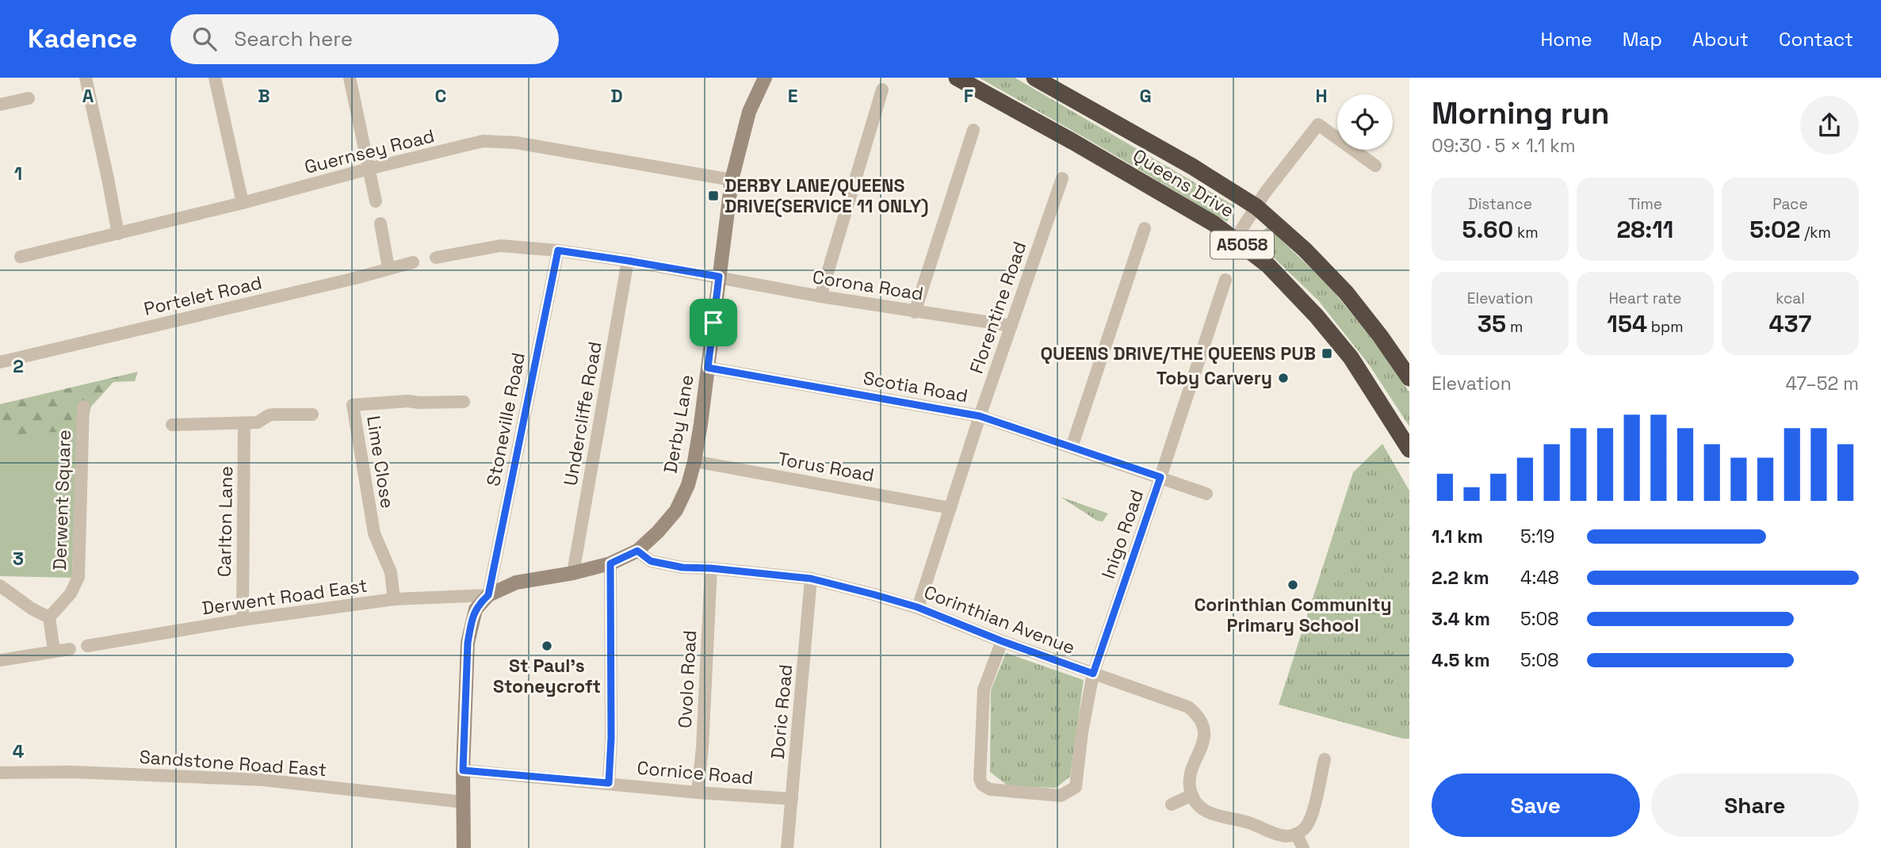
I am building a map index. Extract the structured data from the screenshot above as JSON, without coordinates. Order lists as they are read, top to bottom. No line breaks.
{"streets":{"highway":["Queens Drive","A5058"],"street":["Guernsey Road","Corona Road","Portelet Road","Florentine Road","Scotia Road","Undercliffe Road","Stoneville Road","Derby Lane","Lime Close","Torus Road","Derwent Square","Carlton Lane","Inigo Road","Derwent Road East","Corinthian Avenue","Ovolo Road","Doric Road","Sandstone Road East","Cornice Road"]},"crossings":[["Guernsey Road","Derby Lane"],["Corona Road","Florentine Road"],["Corona Road","Derby Lane"],["Florentine Road","Scotia Road"],["Florentine Road","Torus Road"],["Florentine Road","Corinthian Avenue"],["Scotia Road","Derby Lane"],["Scotia Road","Inigo Road"],["Undercliffe Road","Derby Lane"],["Stoneville Road","Derby Lane"],["Stoneville Road","Derwent Road East"],["Derby Lane","Torus Road"],["Derby Lane","Derwent Road East"],["Derby Lane","Corinthian Avenue"],["Lime Close","Derwent Road East"],["Carlton Lane","Derwent Road East"],["Inigo Road","Corinthian Avenue"],["Corinthian Avenue","Ovolo Road"],["Corinthian Avenue","Doric Road"],["Ovolo Road","Cornice Road"],["Doric Road","Cornice Road"]],"places":{"transit":["DERBY LANE/QUEENS DRIVE(SERVICE 11 ONLY)","QUEENS DRIVE/THE QUEENS PUB"],"other":["Toby Carvery","Corinthian Community Primary School","St Paul's Stoneycroft"]},"page":{"header":"Kadence","search":"Search here","nav":["Home","Map","About","Contact"],"heading":["Morning run","09:30 · 5 × 1.1 km"],"stats":[["Distance","5.60 km"],["Time","28:11"],["Pace","5:02 /km"],["Elevation","35 m"],["Heart rate","154 bpm"],["kcal","437"]],"chart":["Elevation","47–52 m"],"list":[{"name":"1.1 km","note":"5:19"},{"name":"2.2 km","note":"4:48"},{"name":"3.4 km","note":"5:08"},{"name":"4.5 km","note":"5:08"}],"buttons":["Save","Share"]},"grid":{"columns":["A","B","C","D","E","F","G","H"],"rows":["1","2","3","4"]}}
